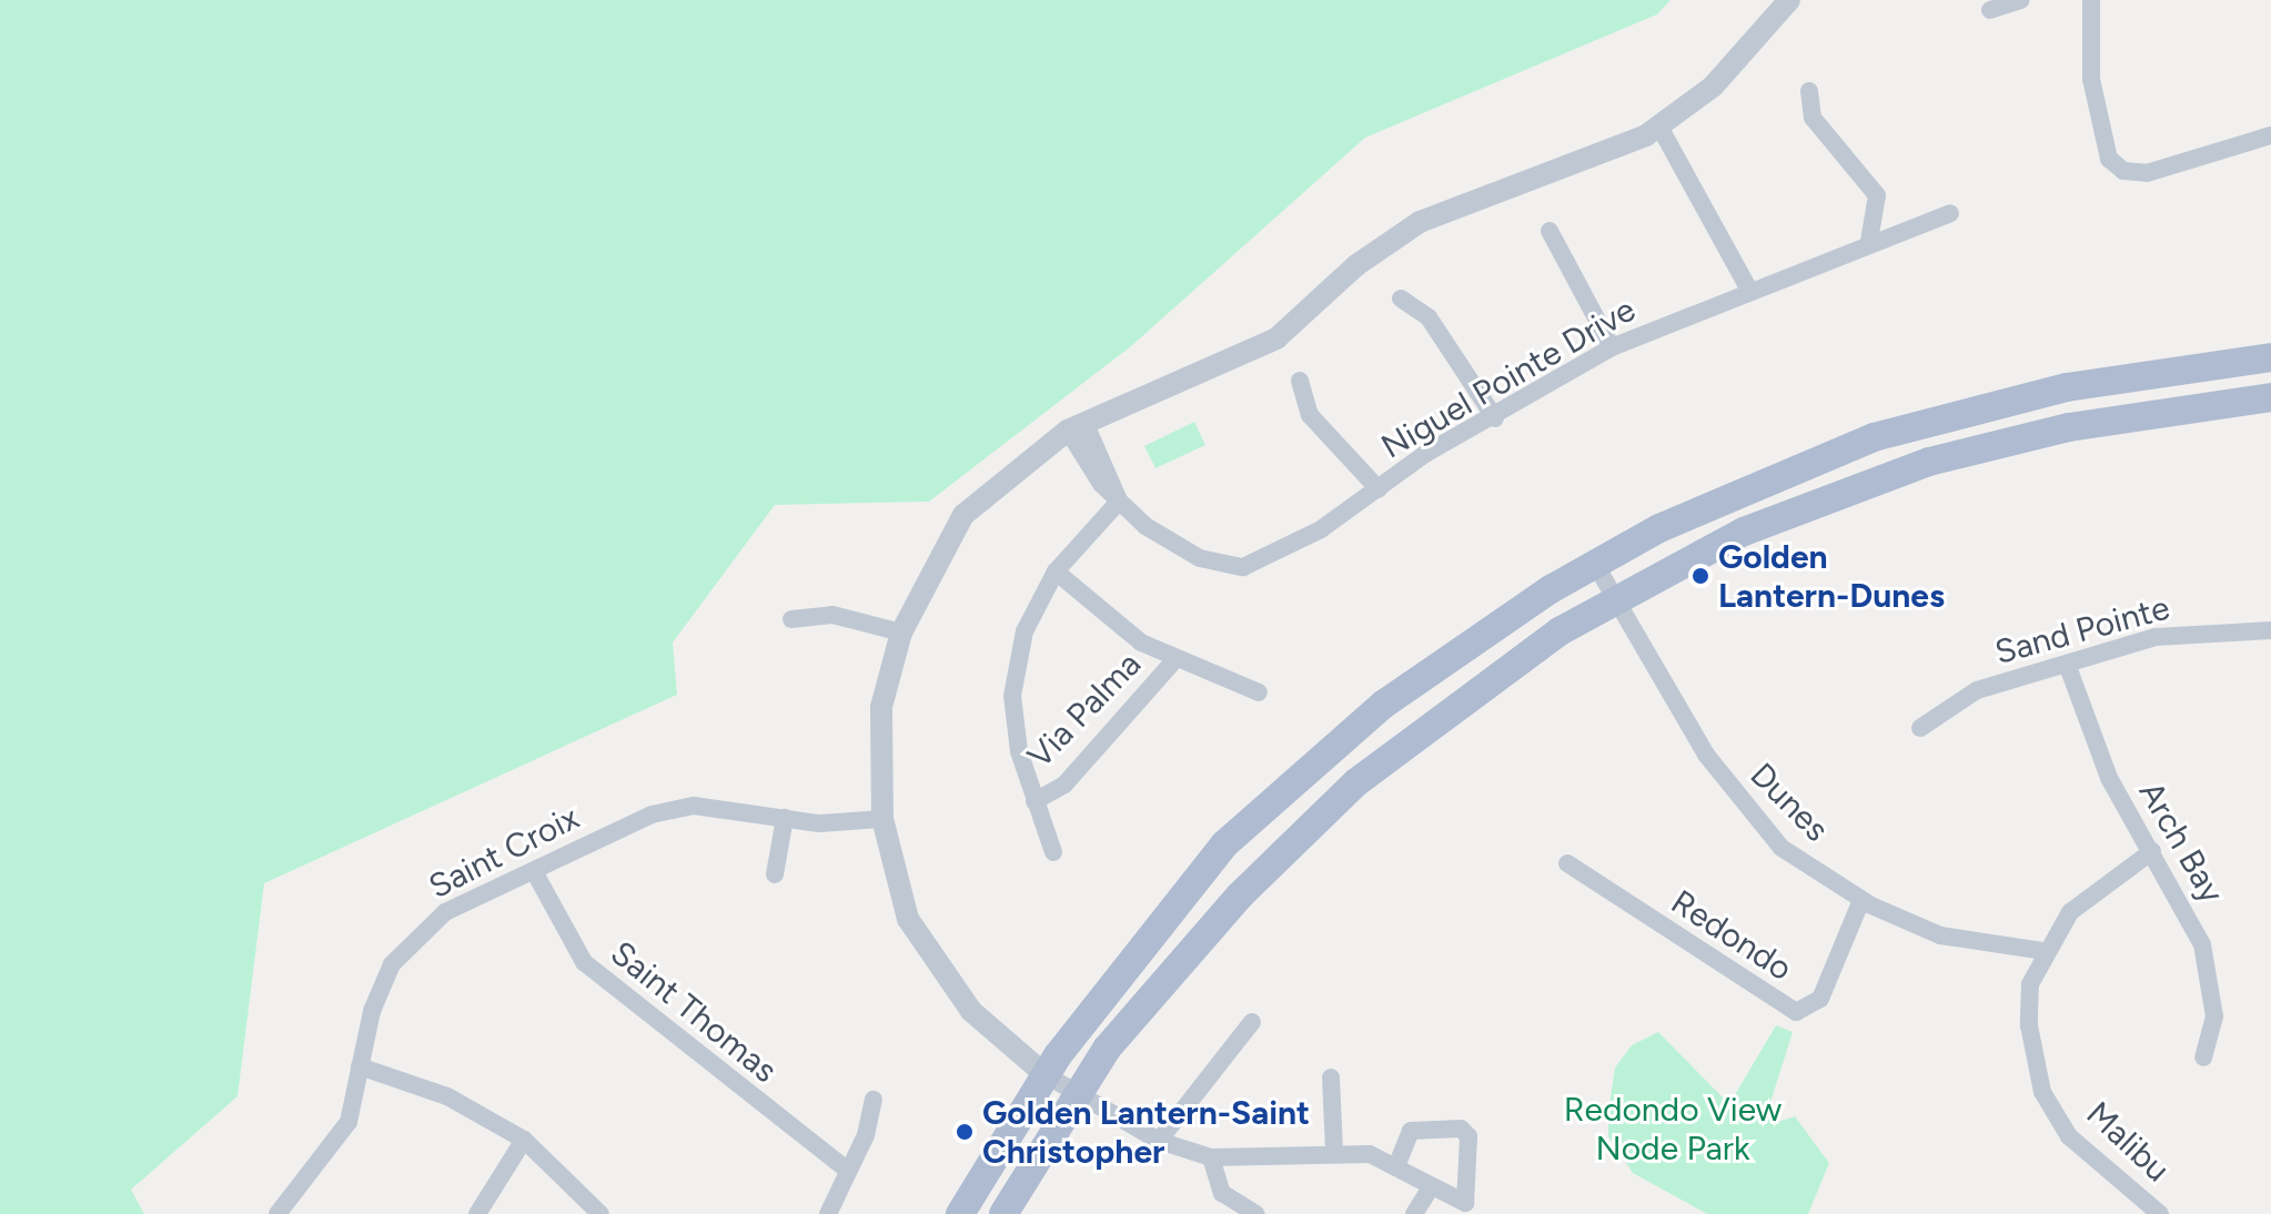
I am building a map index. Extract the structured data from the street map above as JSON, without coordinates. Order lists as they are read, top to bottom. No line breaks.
{"streets":{"street":["Niguel Pointe Drive","Sand Pointe","Via Palma","Dunes","Arch Bay","Saint Croix","Redondo","Saint Thomas","Malibu"]},"crossings":[["Sand Pointe","Arch Bay"],["Dunes","Redondo"],["Dunes","Malibu"],["Arch Bay","Malibu"],["Saint Croix","Saint Thomas"]],"parks":["Redondo View Node Park"],"places":["Golden Lantern-Dunes","Golden Lantern-Saint Christopher"]}
